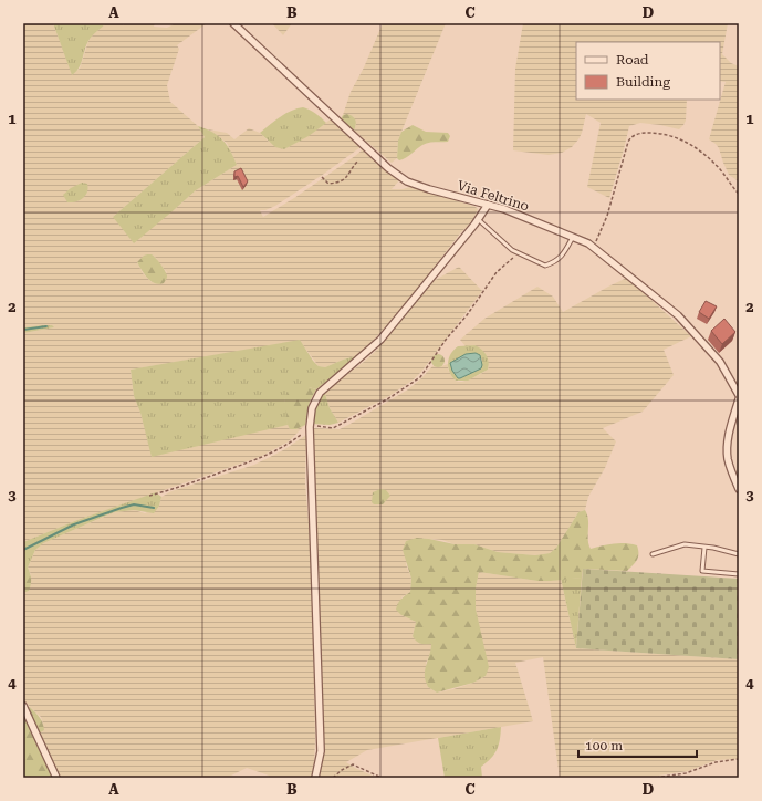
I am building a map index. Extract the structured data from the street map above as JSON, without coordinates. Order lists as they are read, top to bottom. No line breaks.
{"streets":{"street":["Via Feltrino"]},"legend":["Road","Building"],"scale_bar":"100 m","grid":{"columns":["A","B","C","D"],"rows":["1","2","3","4"]}}
